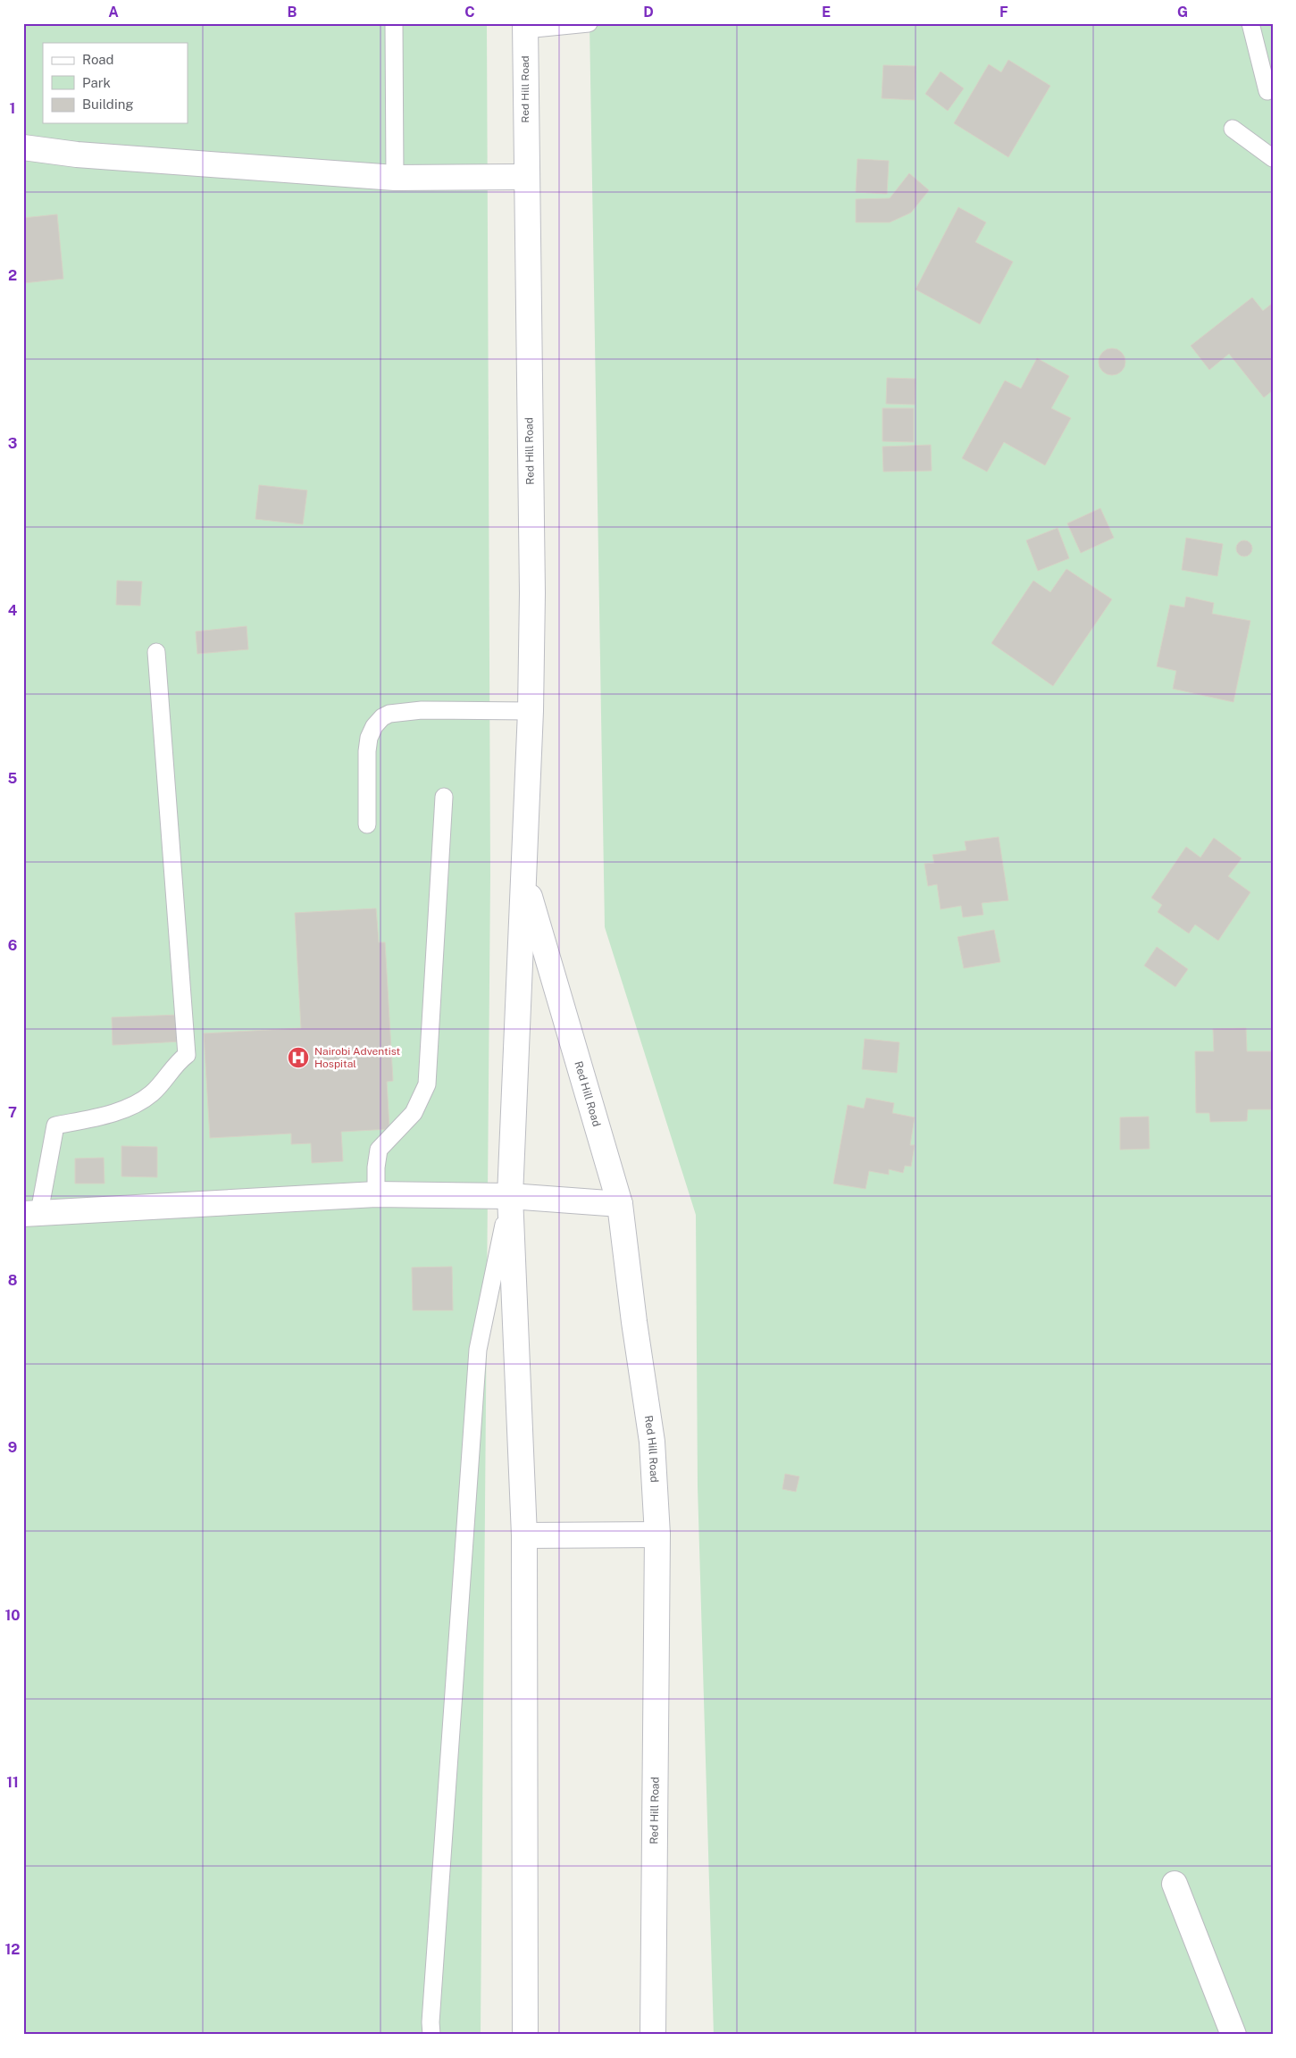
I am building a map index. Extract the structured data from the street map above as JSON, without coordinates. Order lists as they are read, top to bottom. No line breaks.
{"streets":{"main road":["Red Hill Road"]},"places":{"hospital":["Nairobi Adventist Hospital"]},"legend":["Road","Park","Building"],"grid":{"columns":["A","B","C","D","E","F","G"],"rows":["1","2","3","4","5","6","7","8","9","10","11","12"]}}
